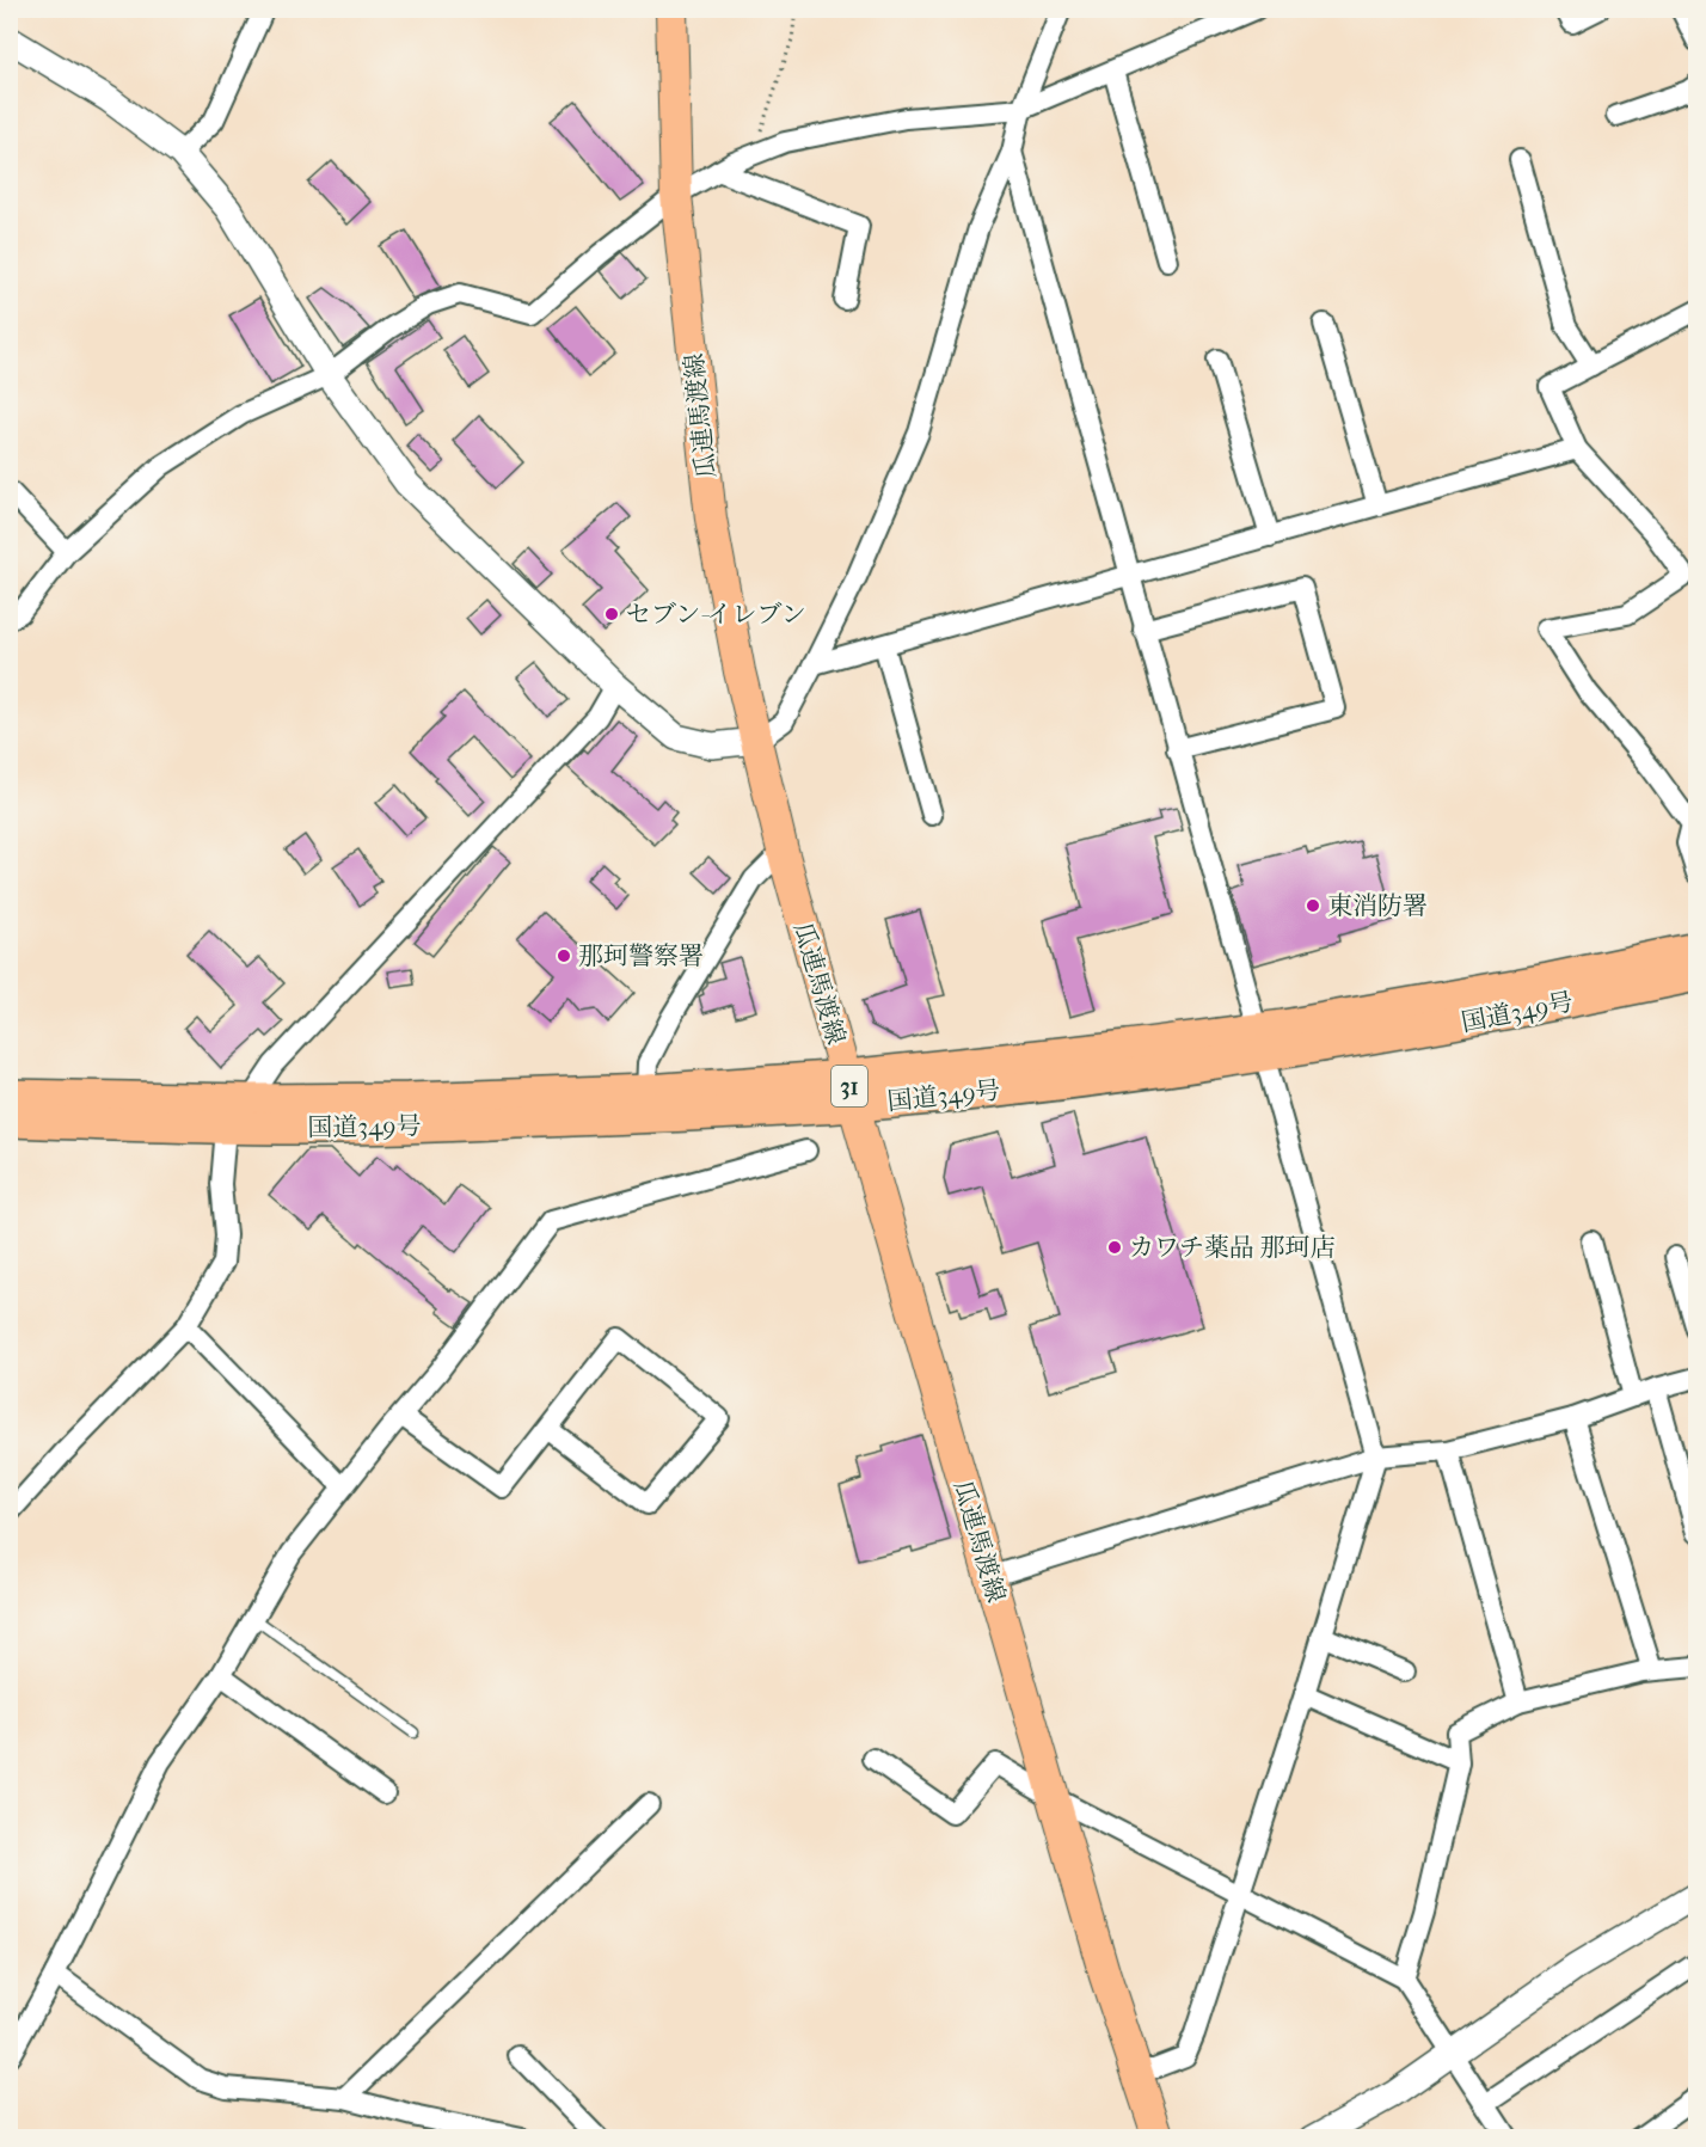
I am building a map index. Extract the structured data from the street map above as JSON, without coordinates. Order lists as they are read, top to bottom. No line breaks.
{"streets":{"highway":["国道349号"],"main road":["瓜連馬渡線","31"]},"crossings":[["瓜連馬渡線","国道349号"]],"places":["セブン-イレブン","東消防署","那珂警察署","カワチ薬品 那珂店"]}
